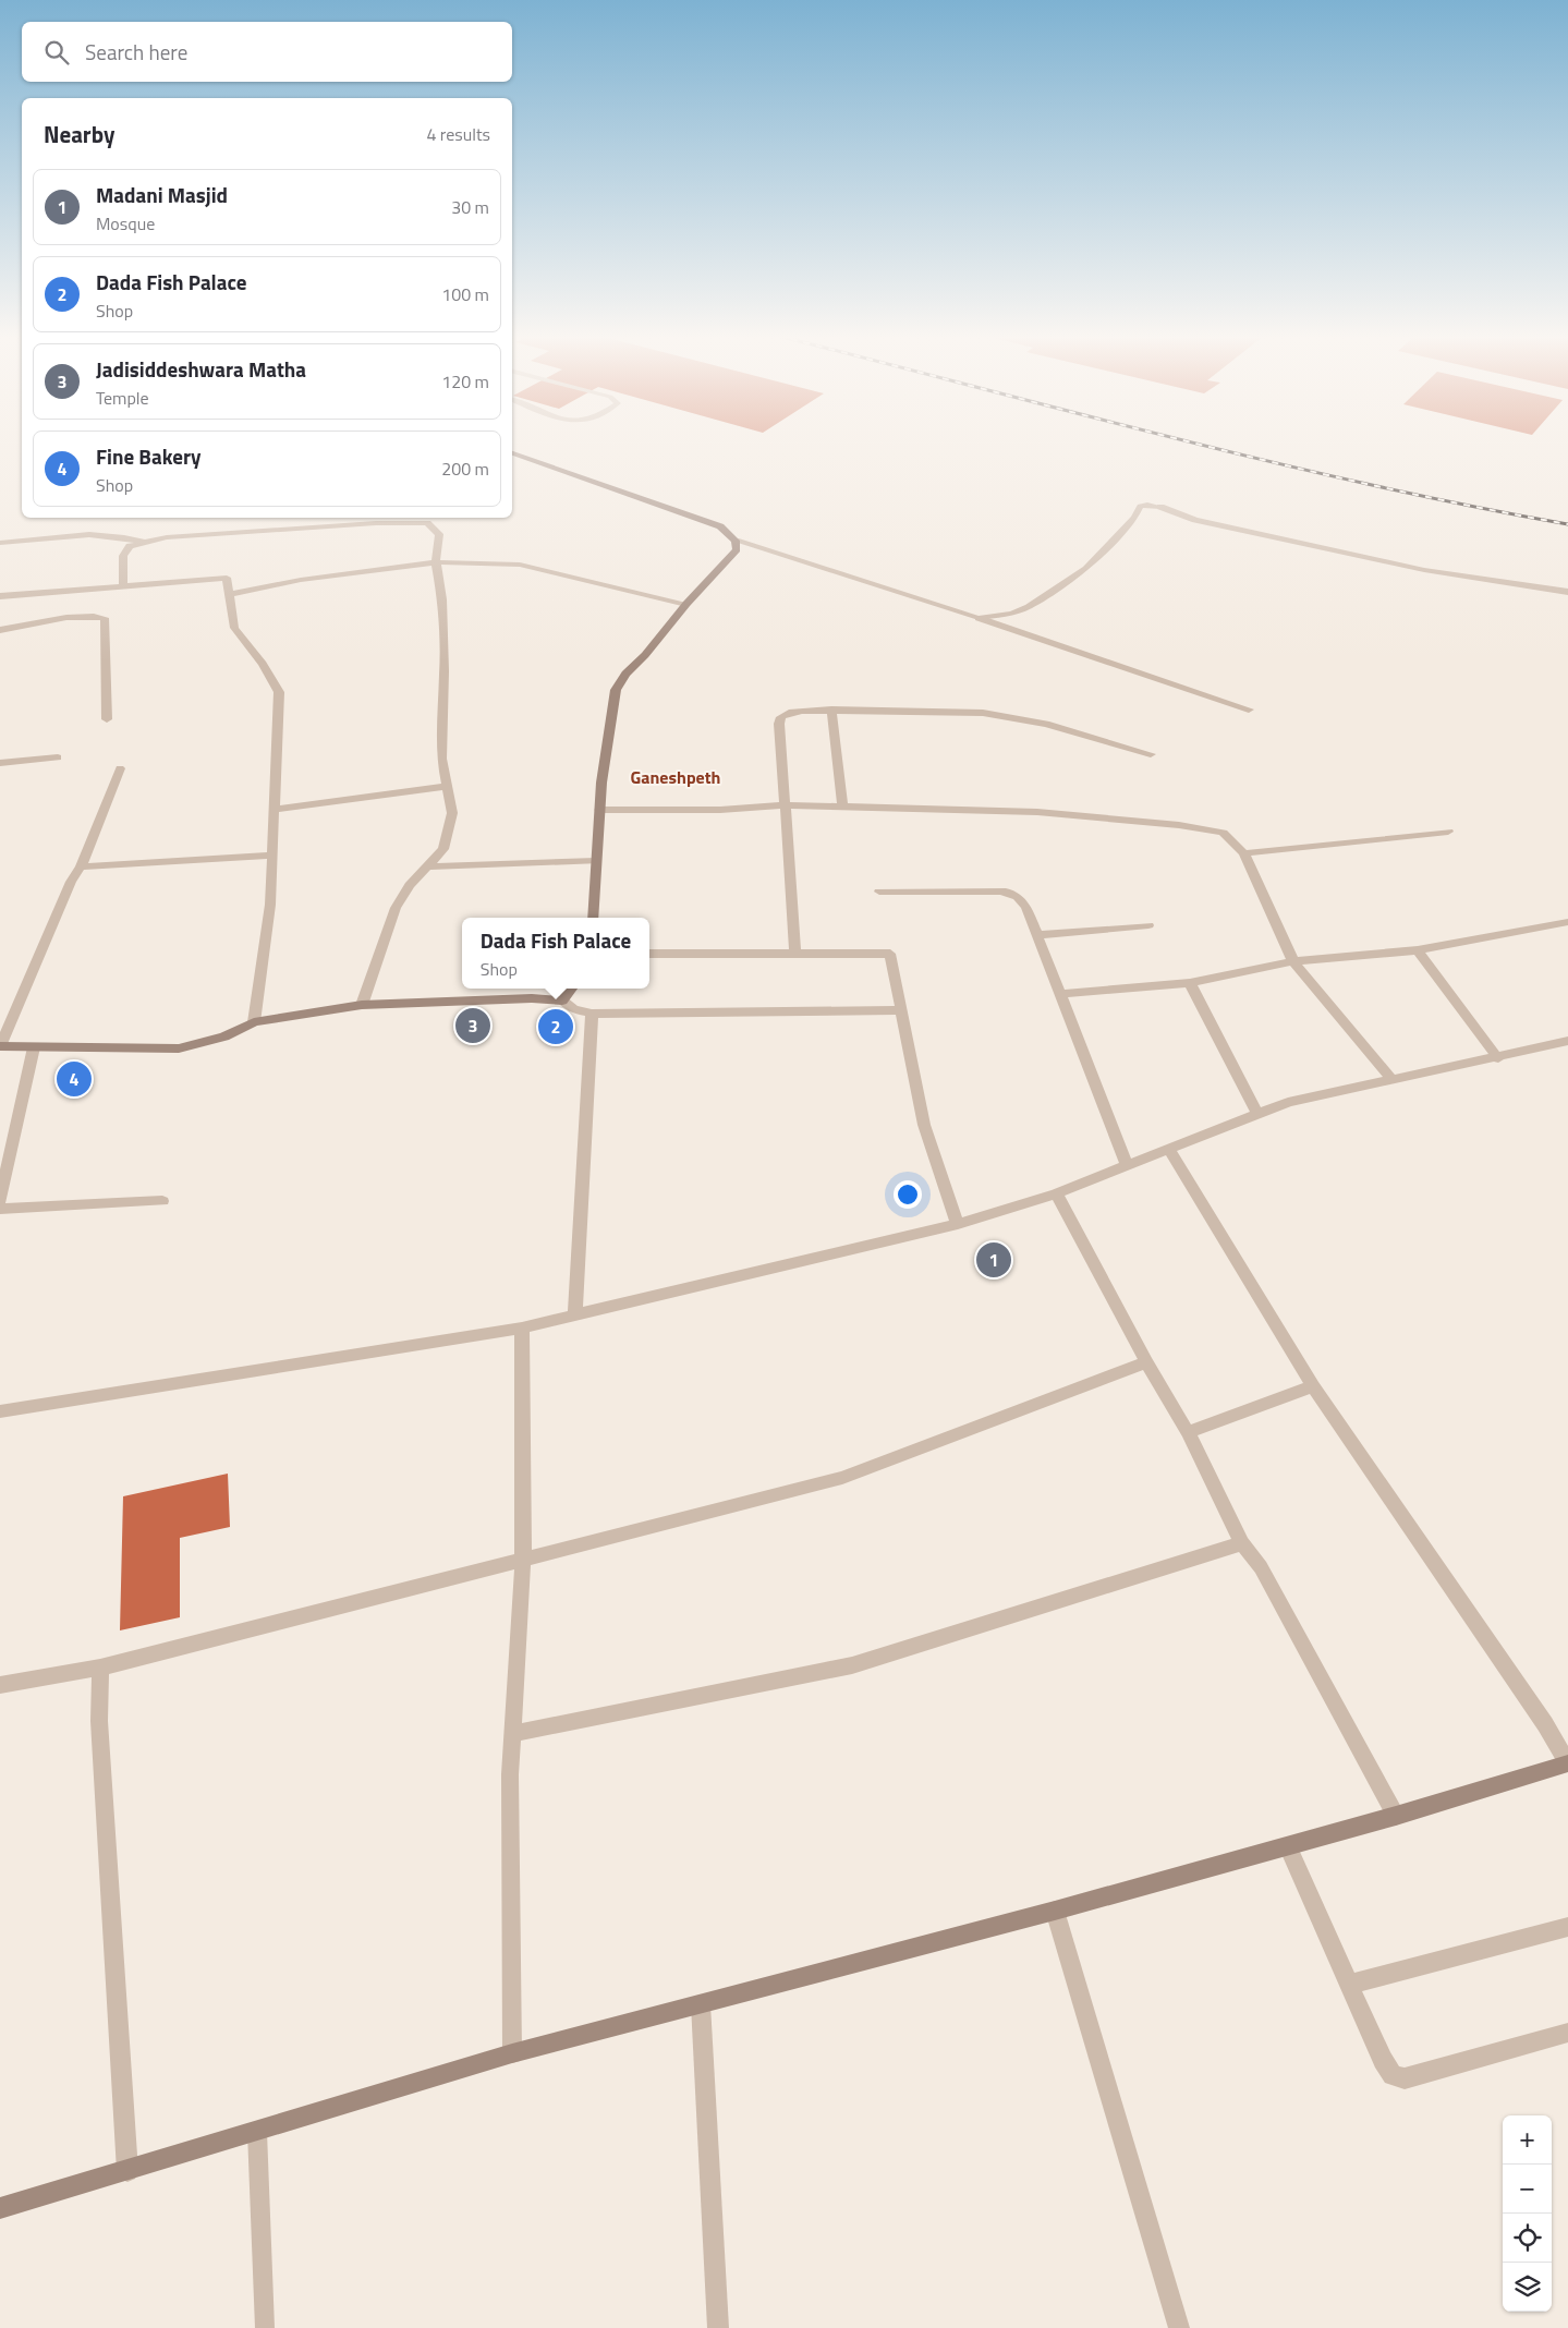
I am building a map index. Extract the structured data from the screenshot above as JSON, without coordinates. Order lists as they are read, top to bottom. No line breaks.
{"districts":["Ganeshpeth"],"page":{"search":"Search here","heading":["Nearby","4 results"],"list":[{"mark":"1","name":"Madani Masjid","note":"Mosque","value":"30 m"},{"mark":"2","name":"Dada Fish Palace","note":"Shop","value":"100 m"},{"mark":"3","name":"Jadisiddeshwara Matha","note":"Temple","value":"120 m"},{"mark":"4","name":"Fine Bakery","note":"Shop","value":"200 m"}],"popup":["Dada Fish Palace","Shop"],"pins":["3","2","4","1"],"map_buttons":["+","−"]}}
